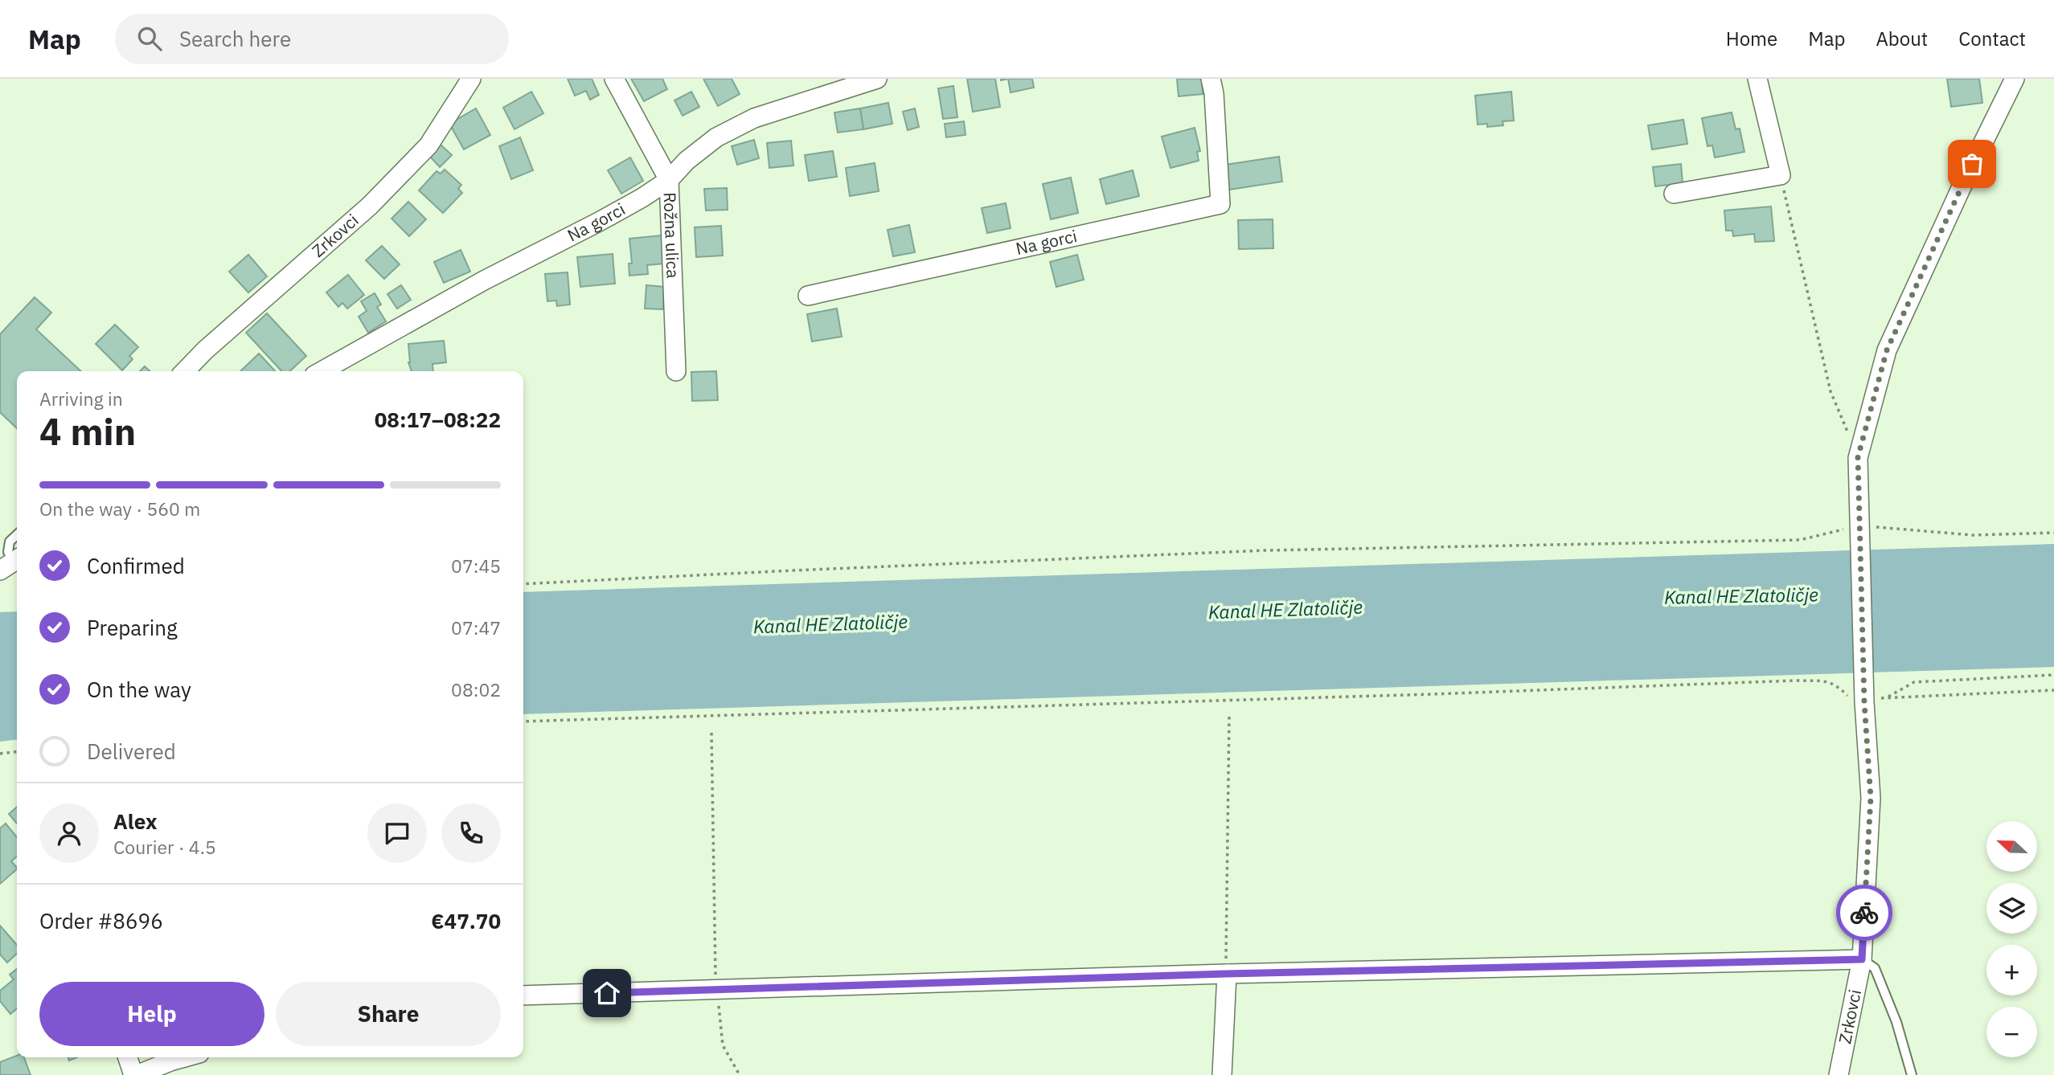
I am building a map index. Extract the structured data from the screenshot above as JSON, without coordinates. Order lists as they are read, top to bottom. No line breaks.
{"streets":{"street":["Na gorci","Rožna ulica","Zrkovci"]},"crossings":[["Na gorci","Rožna ulica"]],"water":["Kanal HE Zlatoličje"],"north":"left","page":{"header":"Map","search":"Search here","nav":["Home","Map","About","Contact"],"heading":["4 min","Arriving in","08:17–08:22"],"panel":["Alex","Courier · 4.5","Order #8696","€47.70"],"bar":"On the way · 560 m","list":[["Confirmed","07:45"],["Preparing","07:47"],["On the way","08:02"],"Delivered"],"map_buttons":["+","−"],"buttons":["Help","Share"]}}
